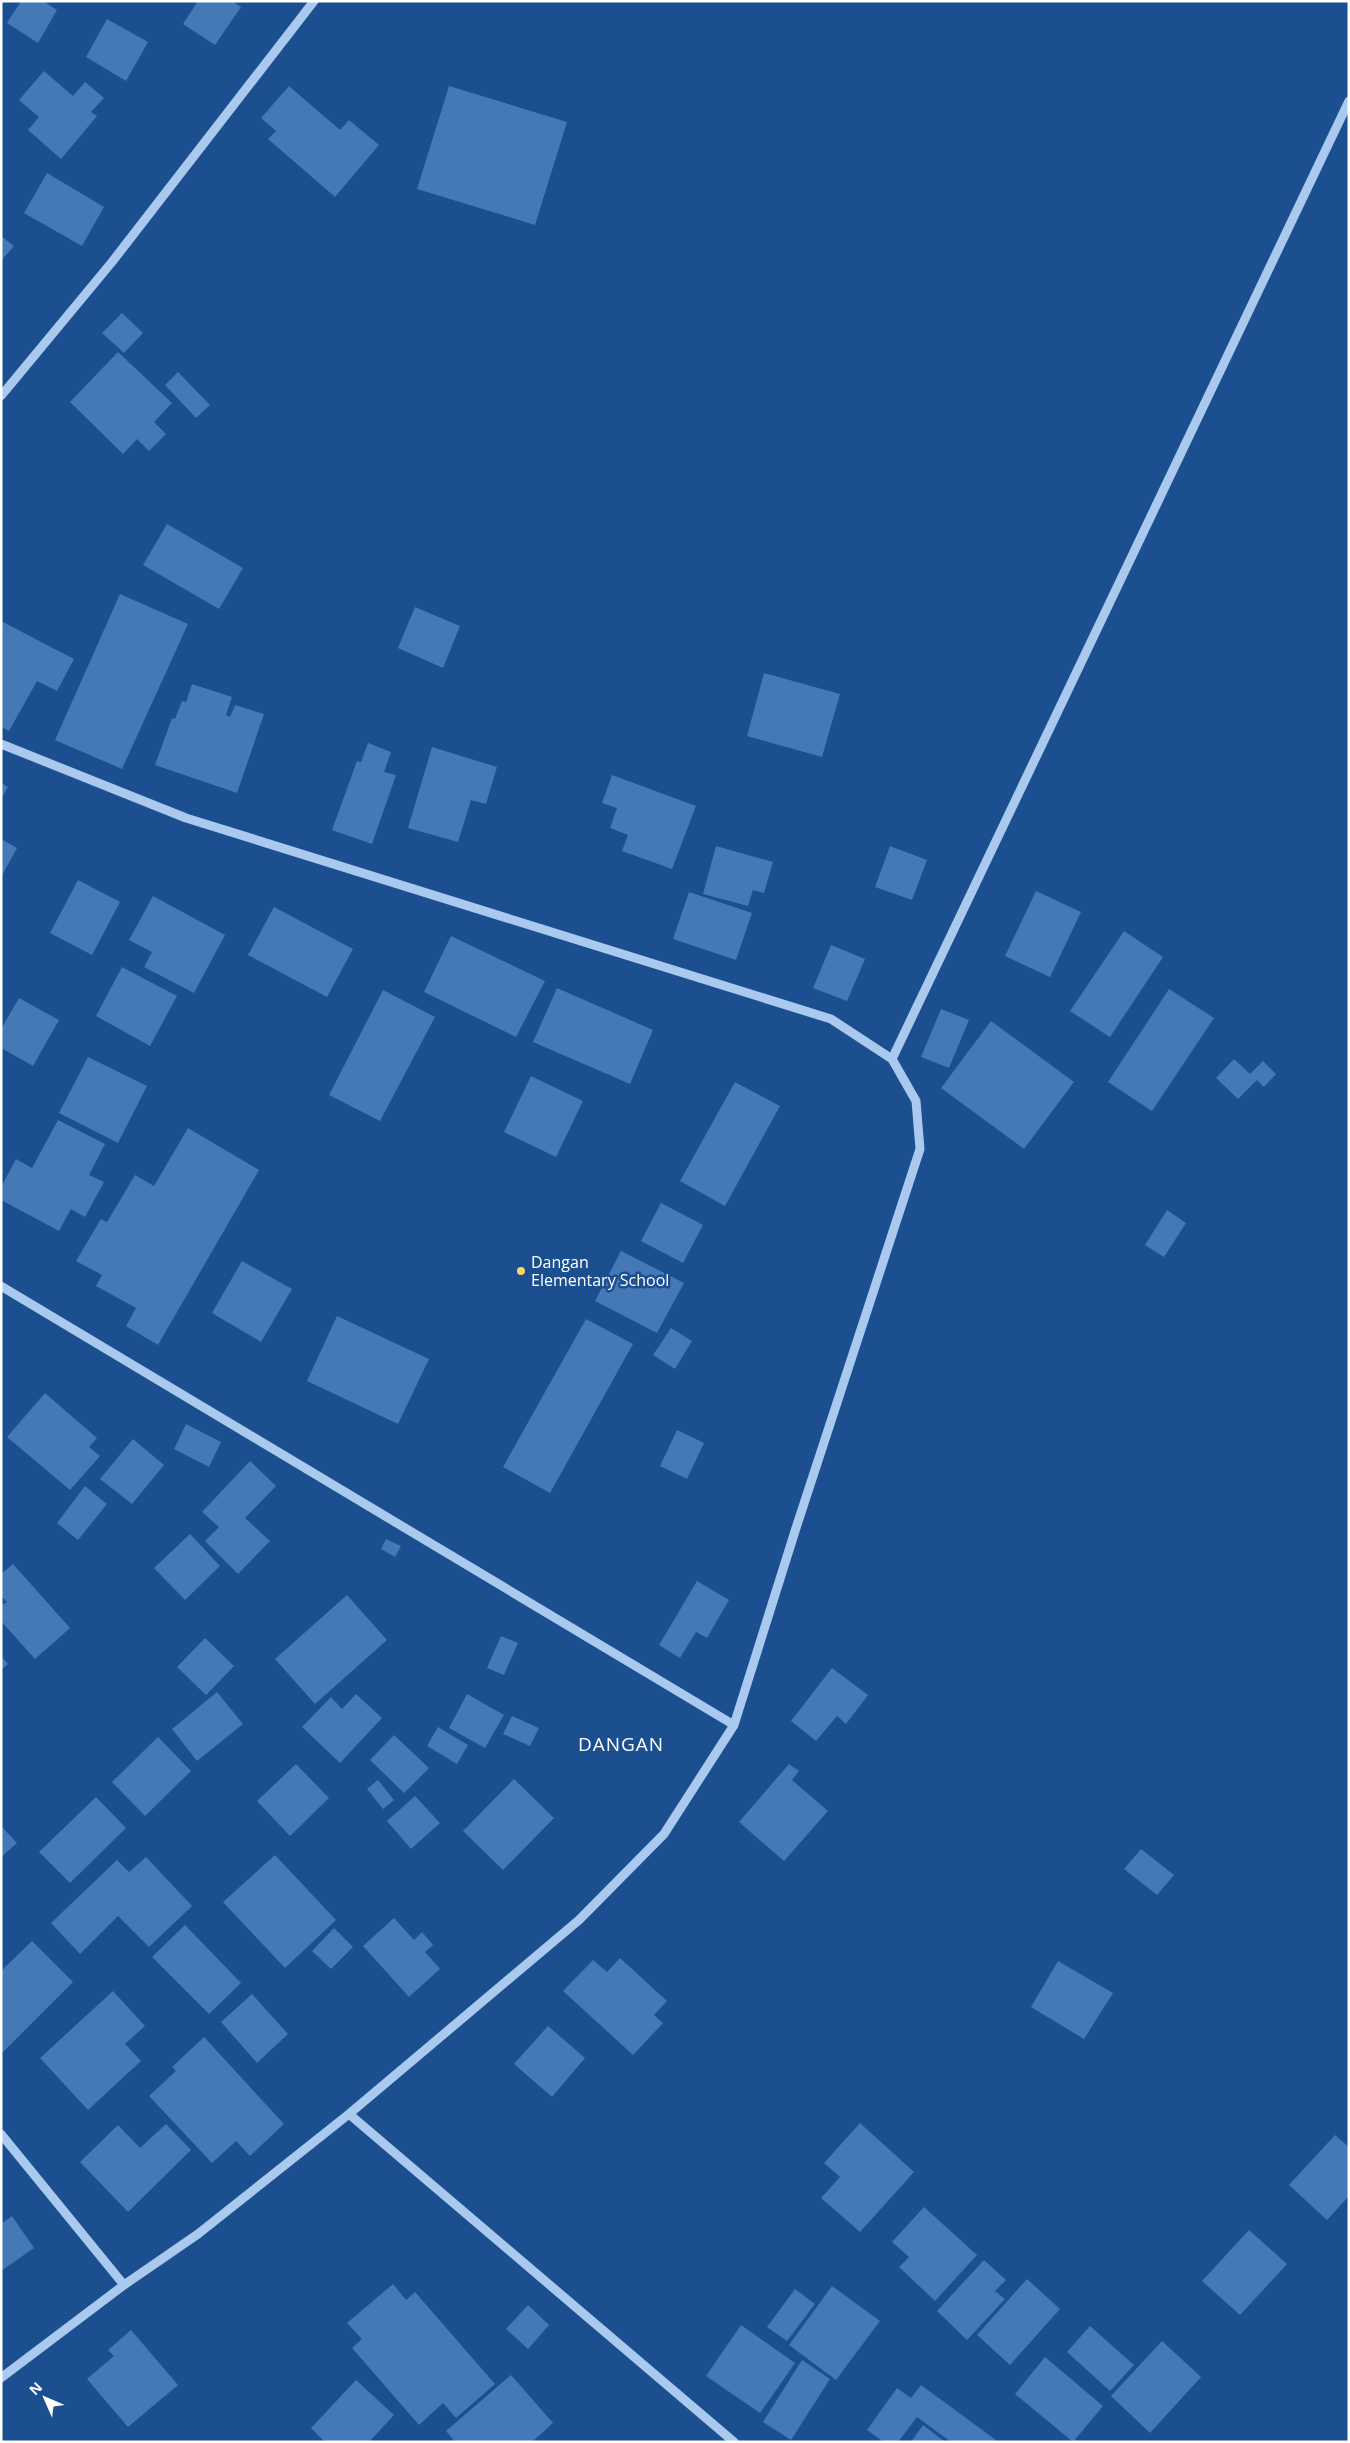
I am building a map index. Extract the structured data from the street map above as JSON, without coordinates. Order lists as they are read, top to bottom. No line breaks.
{"districts":["DANGAN"],"places":["Dangan Elementary School"],"north":"top left"}
